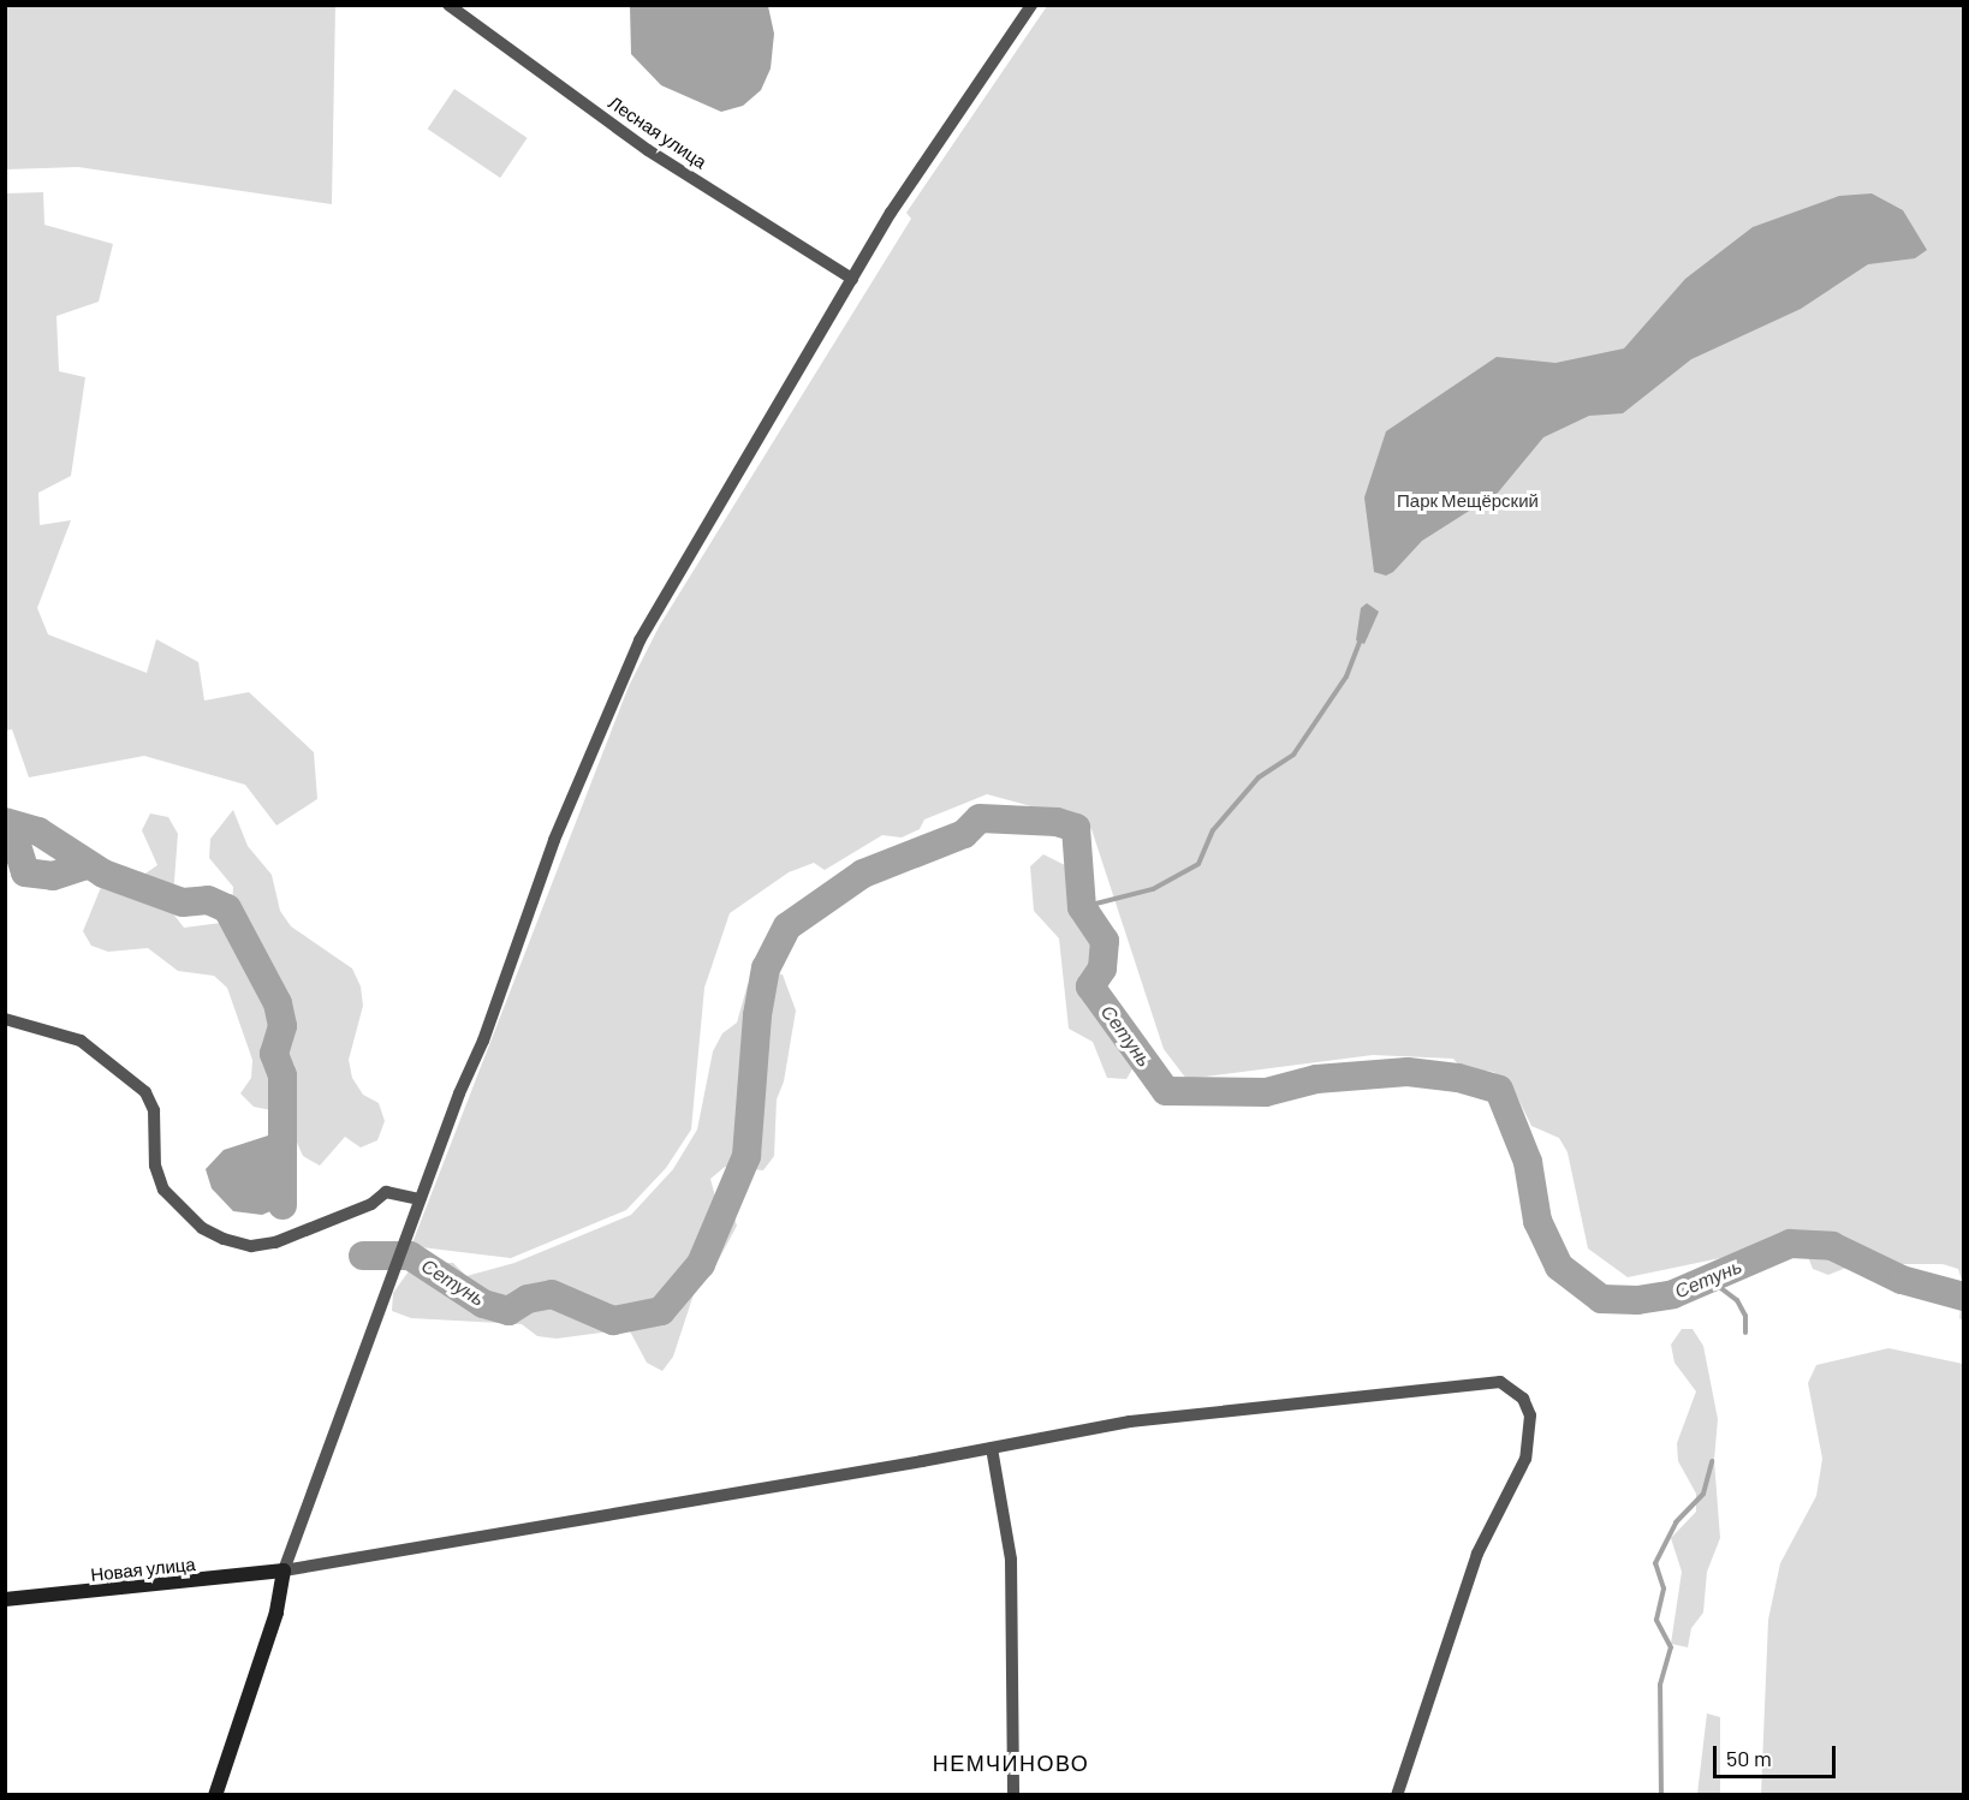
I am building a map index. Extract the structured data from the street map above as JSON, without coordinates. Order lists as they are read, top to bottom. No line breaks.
{"streets":{"street":["Лесная улица","Новая улица"]},"districts":["НЕМЧИНОВО"],"water":["Сетунь"],"parks":["Парк Мещёрский"],"scale_bar":"50 m"}
